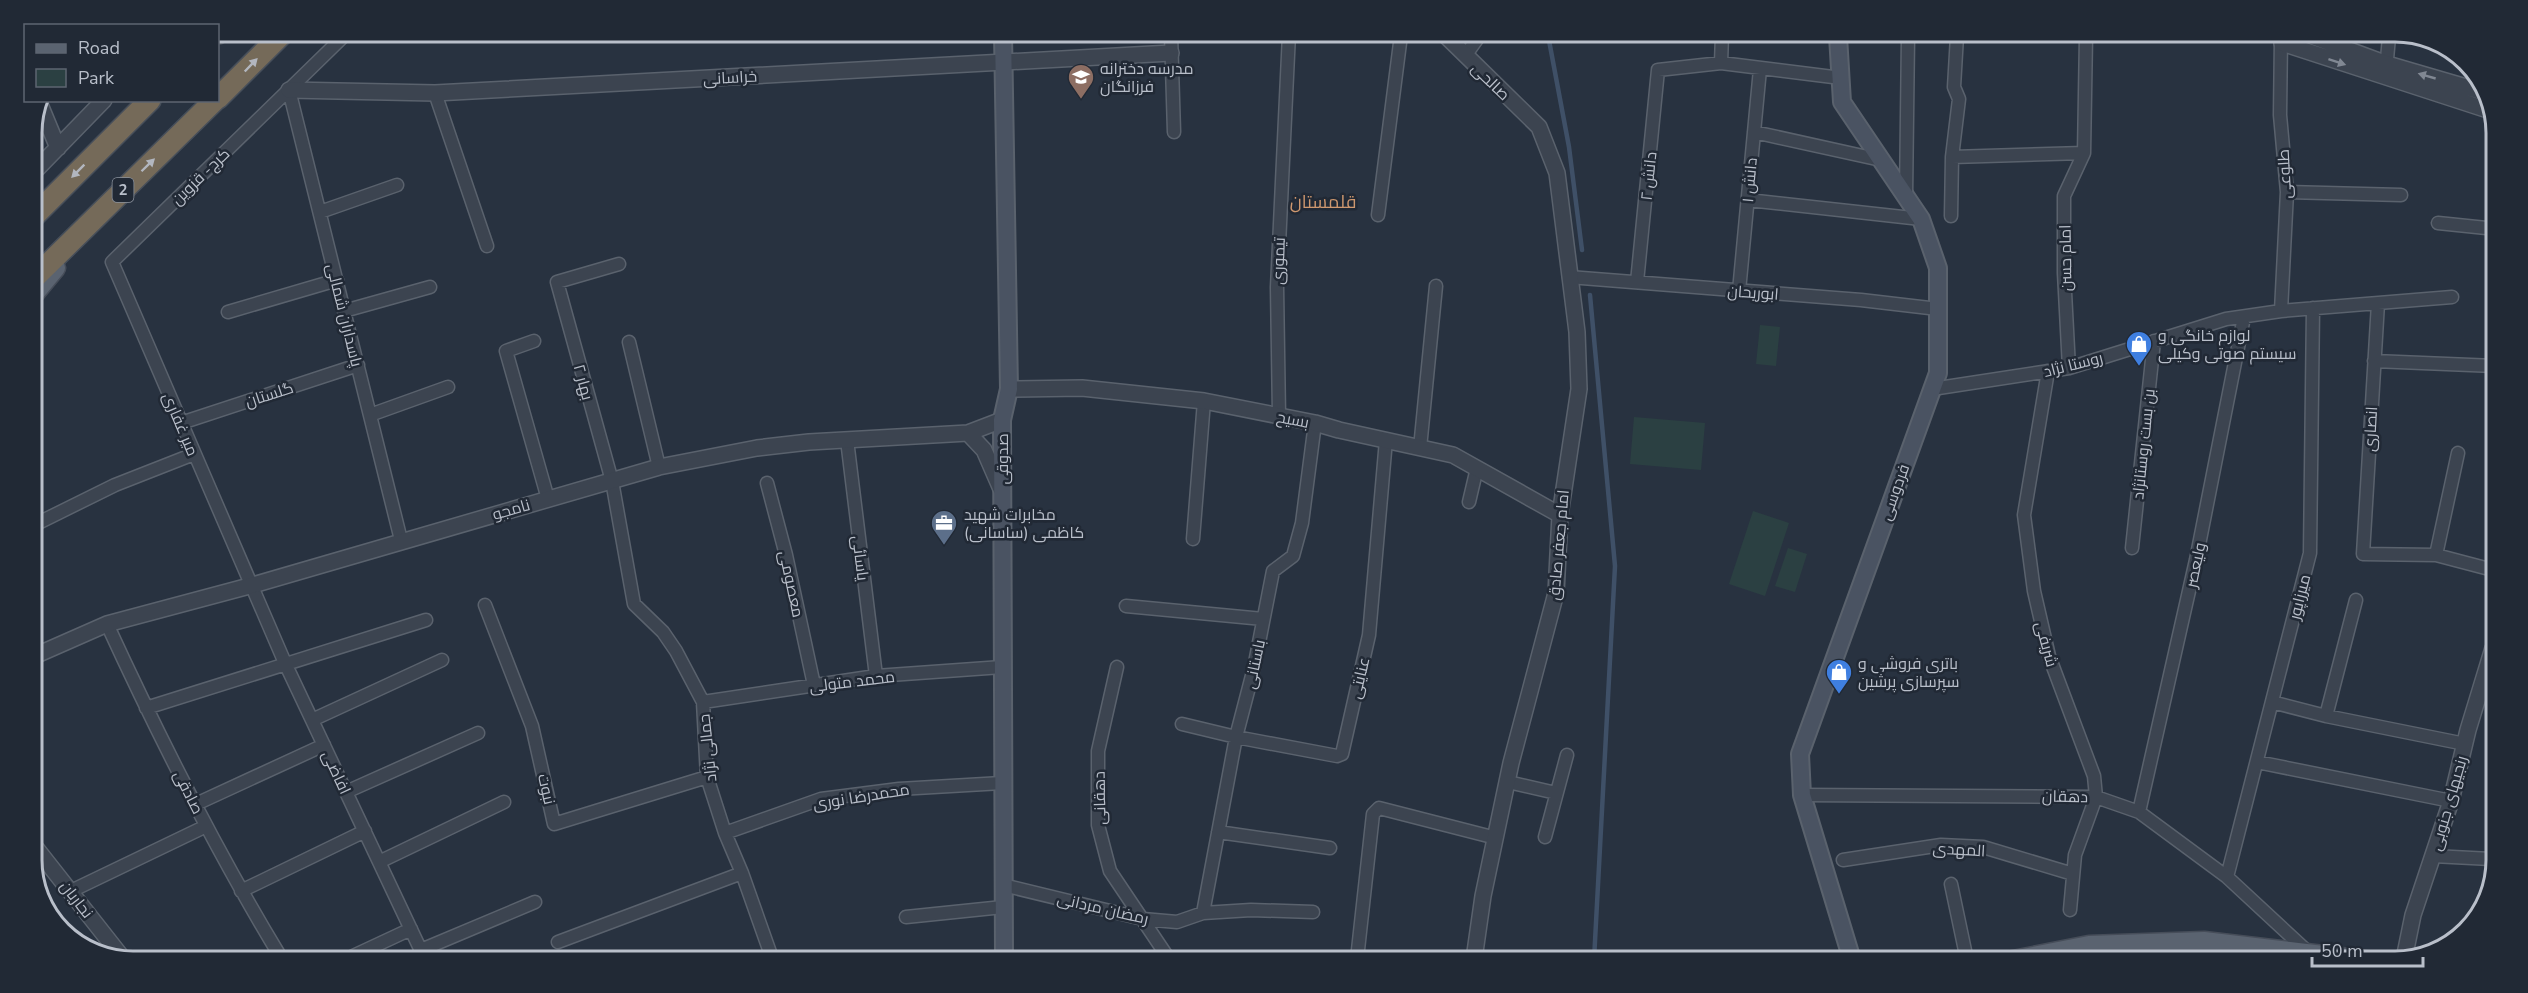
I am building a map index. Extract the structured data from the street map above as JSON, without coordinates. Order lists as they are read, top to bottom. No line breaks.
{"streets":{"highway":["2"],"main road":["صدوقی","فردوسی"],"street":["خراسانی","صالحی","طلوعی","کرج- قزوین","دانش ۲","دانش ۱","امام حسن","تیموری","ابوریحان","پاسداران شمالی","روستا نژاد","بهار ۲","گلستان","بسیح","میر غفاری","انصاری","بن بست روستانژاد","نامجو","امام جعفر صادق","یاسائی","ولیعصر","معصومی","میرزاپور","شریفی","باستانی","عنایتی","محمد متولی","جمالی نژاد","افاضی","نبوت","صادقی","محمدرضا نوری","دهقان","دهقانی","رنجیهای جنوبی","المهدی","نجاریان","رمضان مردانی"]},"crossings":[["خراسانی","کرج- قزوین"],["خراسانی","پاسداران شمالی"],["خراسانی","صدوقی"],["صالحی","امام جعفر صادق"],["طلوعی","روستا نژاد"],["کرج- قزوین","پاسداران شمالی"],["کرج- قزوین","میر غفاری"],["دانش ۲","ابوریحان"],["دانش ۱","ابوریحان"],["امام حسن","روستا نژاد"],["تیموری","بسیح"],["ابوریحان","فردوسی"],["ابوریحان","امام جعفر صادق"],["پاسداران شمالی","گلستان"],["پاسداران شمالی","نامجو"],["روستا نژاد","انصاری"],["روستا نژاد","بن بست روستانژاد"],["روستا نژاد","فردوسی"],["روستا نژاد","ولیعصر"],["روستا نژاد","میرزاپور"],["روستا نژاد","شریفی"],["بهار ۲","نامجو"],["بهار ۲","جمالی نژاد"],["گلستان","میر غفاری"],["بسیح","صدوقی"],["بسیح","امام جعفر صادق"],["بسیح","باستانی"],["بسیح","عنایتی"],["میر غفاری","نامجو"],["میر غفاری","افاضی"],["صدوقی","نامجو"],["صدوقی","محمد متولی"],["صدوقی","محمدرضا نوری"],["صدوقی","رمضان مردانی"],["فردوسی","دهقان"],["نامجو","یاسائی"],["نامجو","جمالی نژاد"],["نامجو","افاضی"],["نامجو","صادقی"],["یاسائی","محمد متولی"],["ولیعصر","دهقان"],["معصومی","محمد متولی"],["میرزاپور","دهقان"],["شریفی","دهقان"],["شریفی","المهدی"],["باستانی","عنایتی"],["باستانی","رمضان مردانی"],["محمد متولی","جمالی نژاد"],["جمالی نژاد","نبوت"],["جمالی نژاد","محمدرضا نوری"],["دهقانی","رمضان مردانی"]],"districts":["قلمستان"],"places":{"school or university":["مدرسه دخترانه فرزانگان"],"shop":["لوازم خانگی و سیستم صوتی وکیلی","باتری فروشی و سپرسازی پرشین"],"office":["مخابرات شهید کاظمی (ساسانی)"]},"legend":["Road","Park"],"scale_bar":"50 m"}
